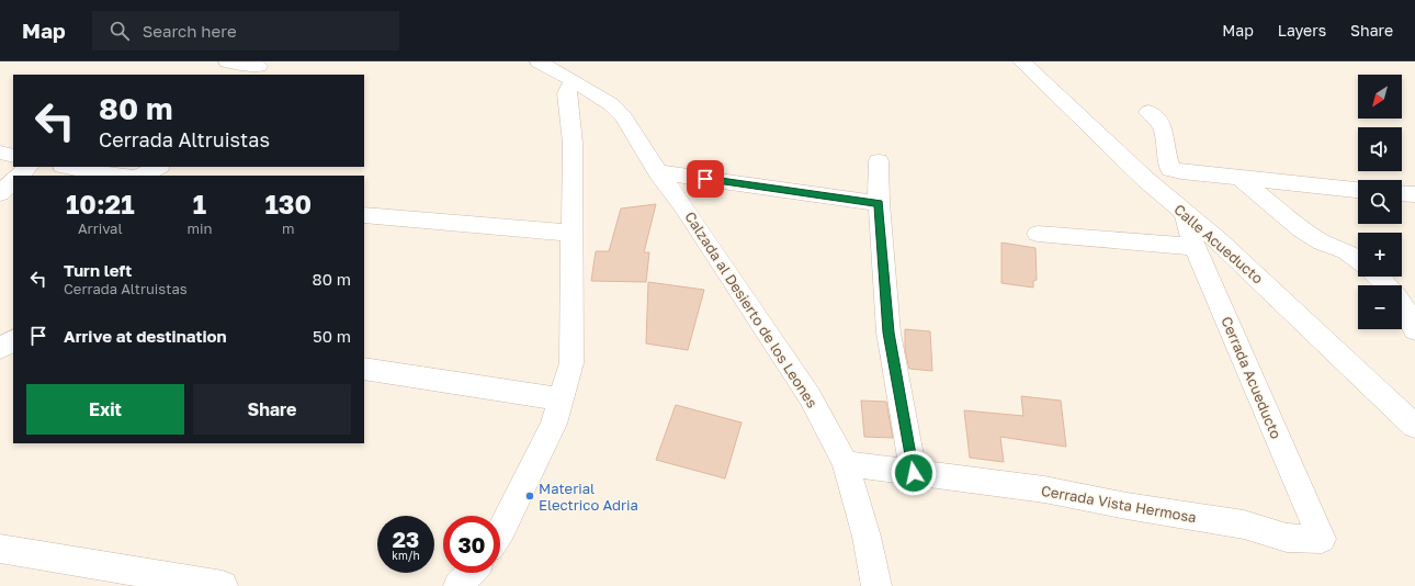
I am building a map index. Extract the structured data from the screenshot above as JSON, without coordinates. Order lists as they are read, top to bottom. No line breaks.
{"streets":{"street":["Calle Acueducto","Calzada al Desierto de los Leones","Cerrada Acueducto","Cerrada Vista Hermosa"]},"crossings":[["Calle Acueducto","Cerrada Acueducto"],["Calzada al Desierto de los Leones","Cerrada Vista Hermosa"],["Cerrada Acueducto","Cerrada Vista Hermosa"]],"places":["Material Electrico Adria"],"north":"bottom left","page":{"header":"Map","search":"Search here","nav":["Map","Layers","Share"],"map_buttons":["+","−"],"turn":["80 m","Cerrada Altruistas"],"eta":["10:21","Arrival","1","min","130","m"],"list":[{"name":"Turn left","note":"Cerrada Altruistas","value":"80 m"},{"name":"Arrive at destination","value":"50 m"}],"buttons":["Exit","Share"],"speed":"23 km/h","limit":"30"}}
